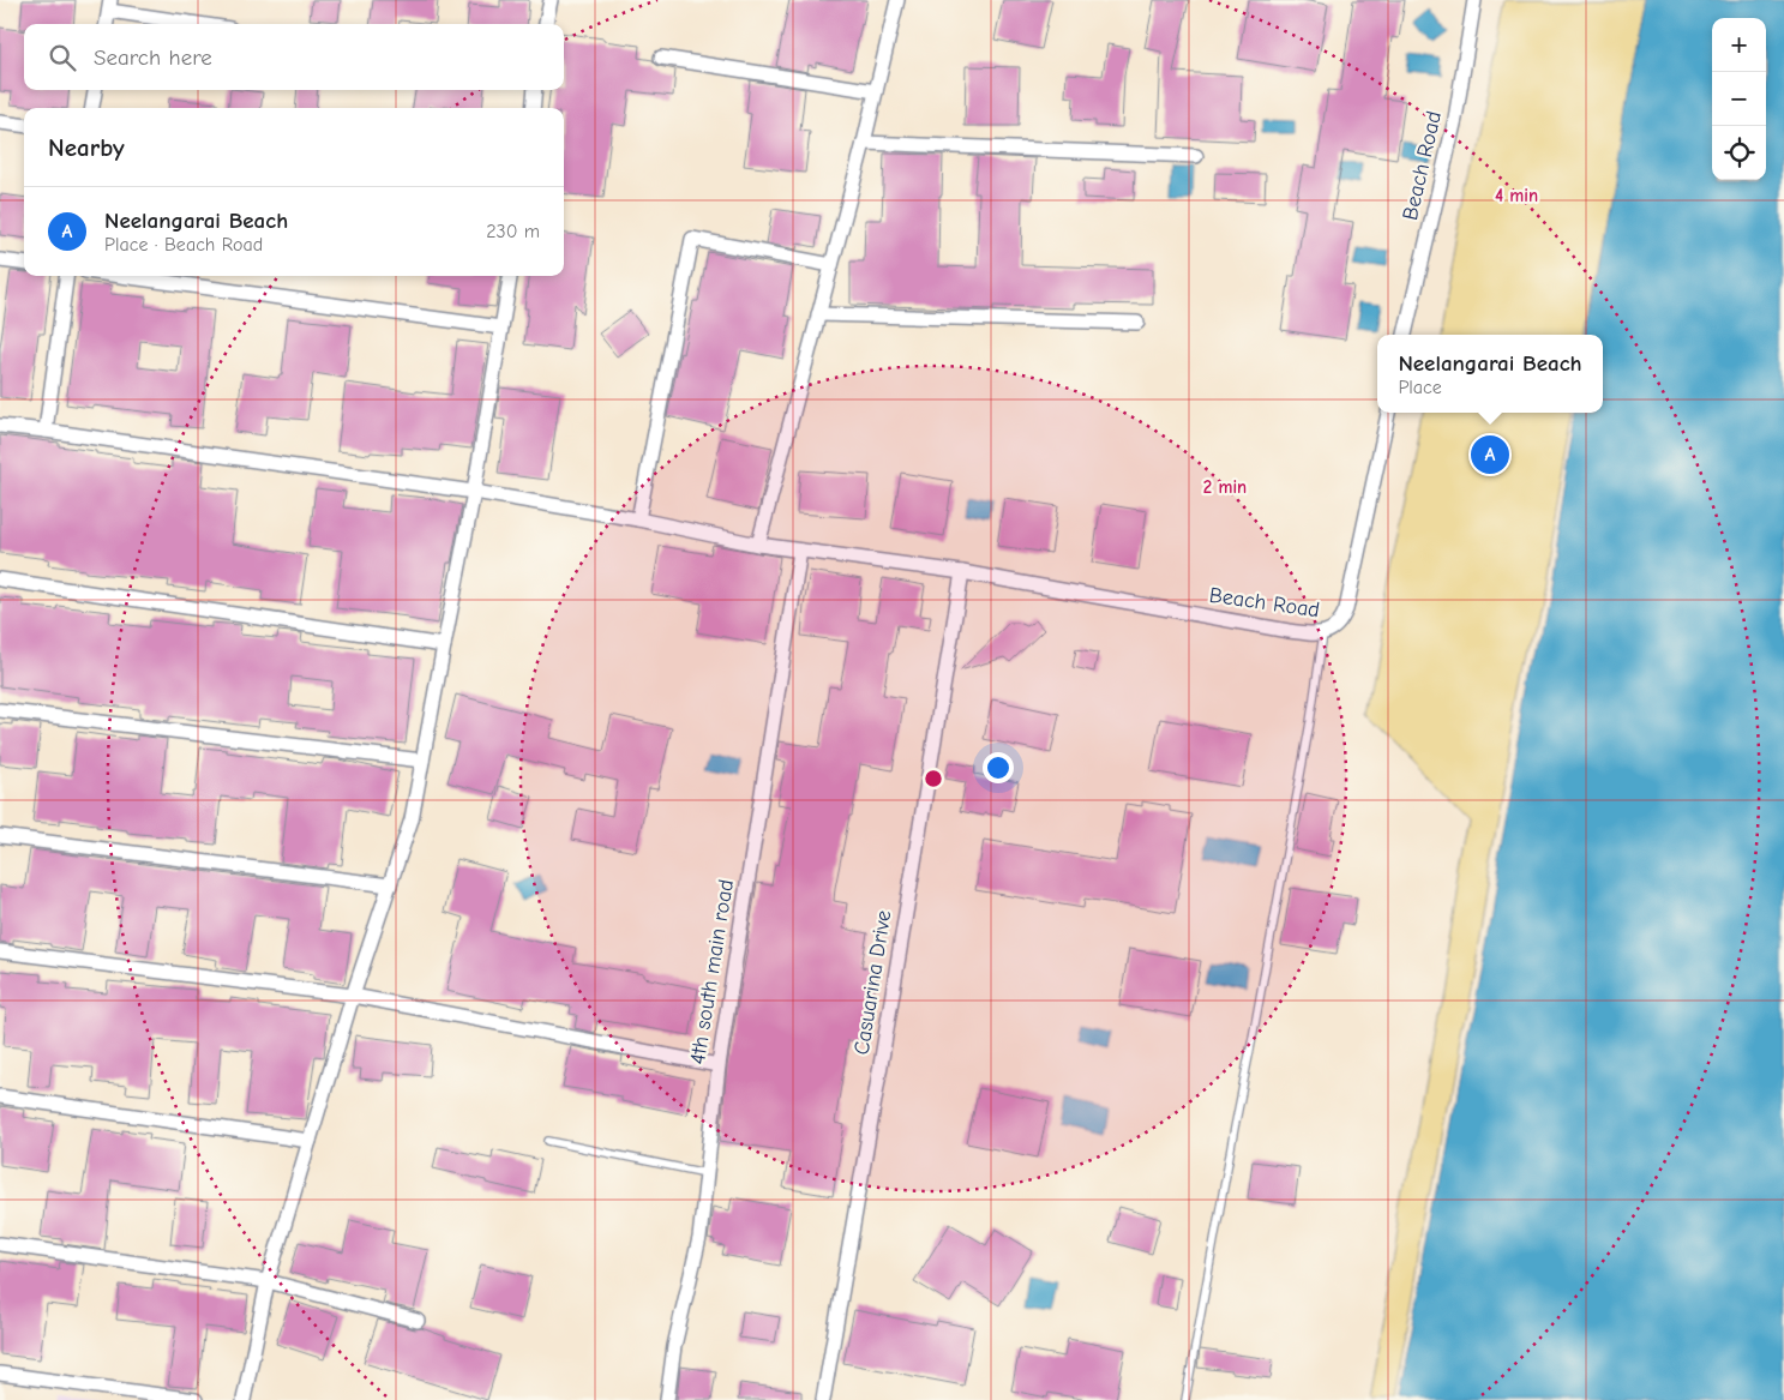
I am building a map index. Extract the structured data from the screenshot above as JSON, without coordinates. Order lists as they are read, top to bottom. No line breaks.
{"streets":{"street":["Beach Road","4th south main road","Casuarina Drive"]},"crossings":[["Beach Road","4th south main road"],["Beach Road","Casuarina Drive"]],"page":{"map_buttons":["+","−"],"search":"Search here","heading":"Nearby","list":[{"mark":"A","name":"Neelangarai Beach","note":"Place · Beach Road","value":"230 m"}],"popup":["Neelangarai Beach","Place"],"pins":"A"},"rings":["4 min","2 min"]}
